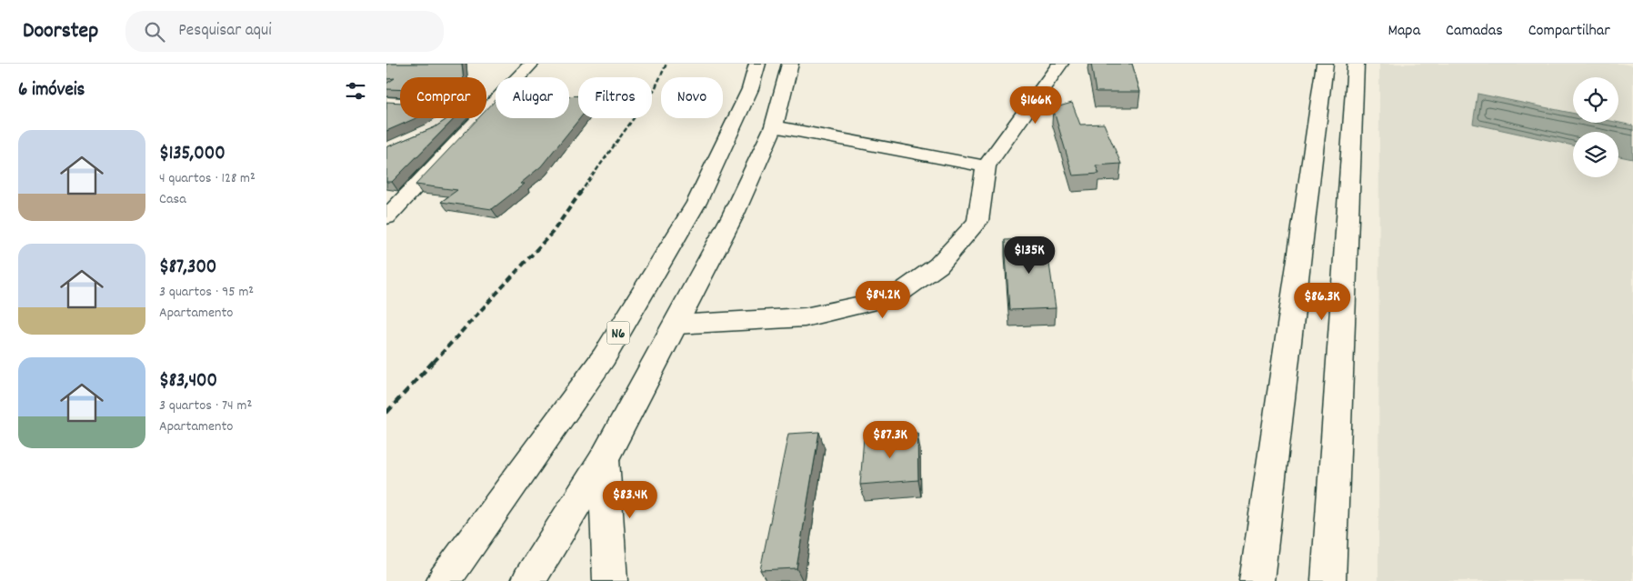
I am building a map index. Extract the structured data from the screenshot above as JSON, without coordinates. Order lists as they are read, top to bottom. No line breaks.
{"streets":{"main road":["N6"]},"page":{"header":"Doorstep","search":"Pesquisar aqui","nav":["Mapa","Camadas","Compartilhar"],"heading":"6 imóveis","chip":["Comprar","Alugar","Filtros","Novo"],"price":["$166K","$135K","$84.2K","$86.3K","$87.3K","$83.4K"],"list":[{"name":"$135,000","note":"4 quartos · 128 m² · Casa"},{"name":"$87,300","note":"3 quartos · 95 m² · Apartamento"},{"name":"$83,400","note":"3 quartos · 74 m² · Apartamento"}]}}
